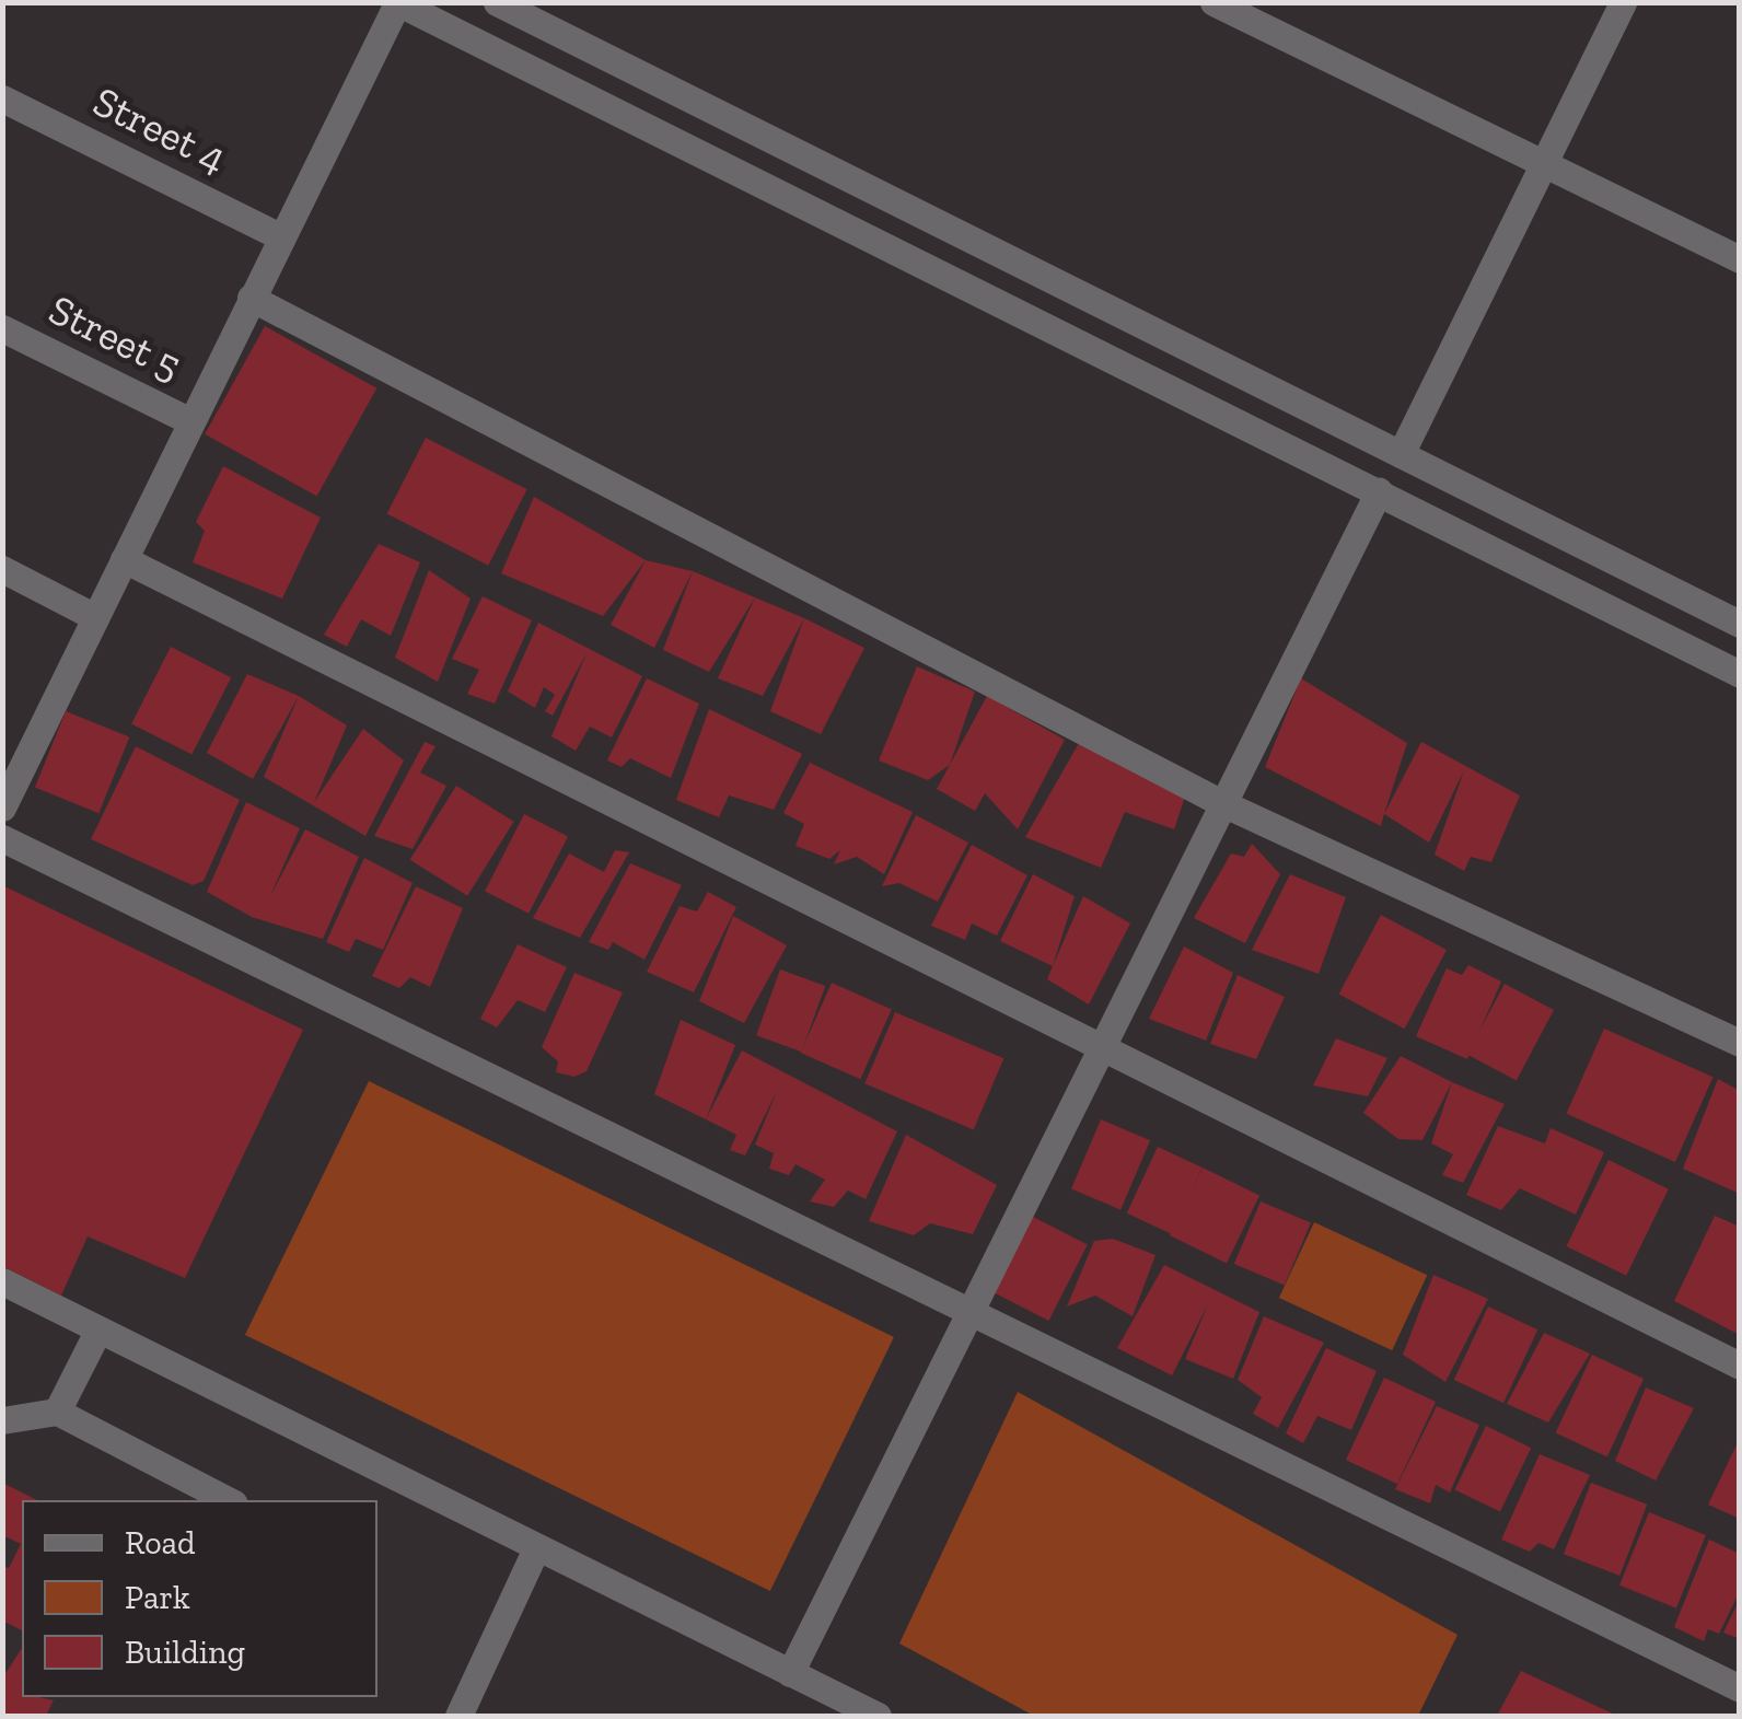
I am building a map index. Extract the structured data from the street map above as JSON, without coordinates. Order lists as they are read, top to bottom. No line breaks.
{"streets":{"street":["Street 4","Street 5"]},"legend":["Road","Park","Building"]}
